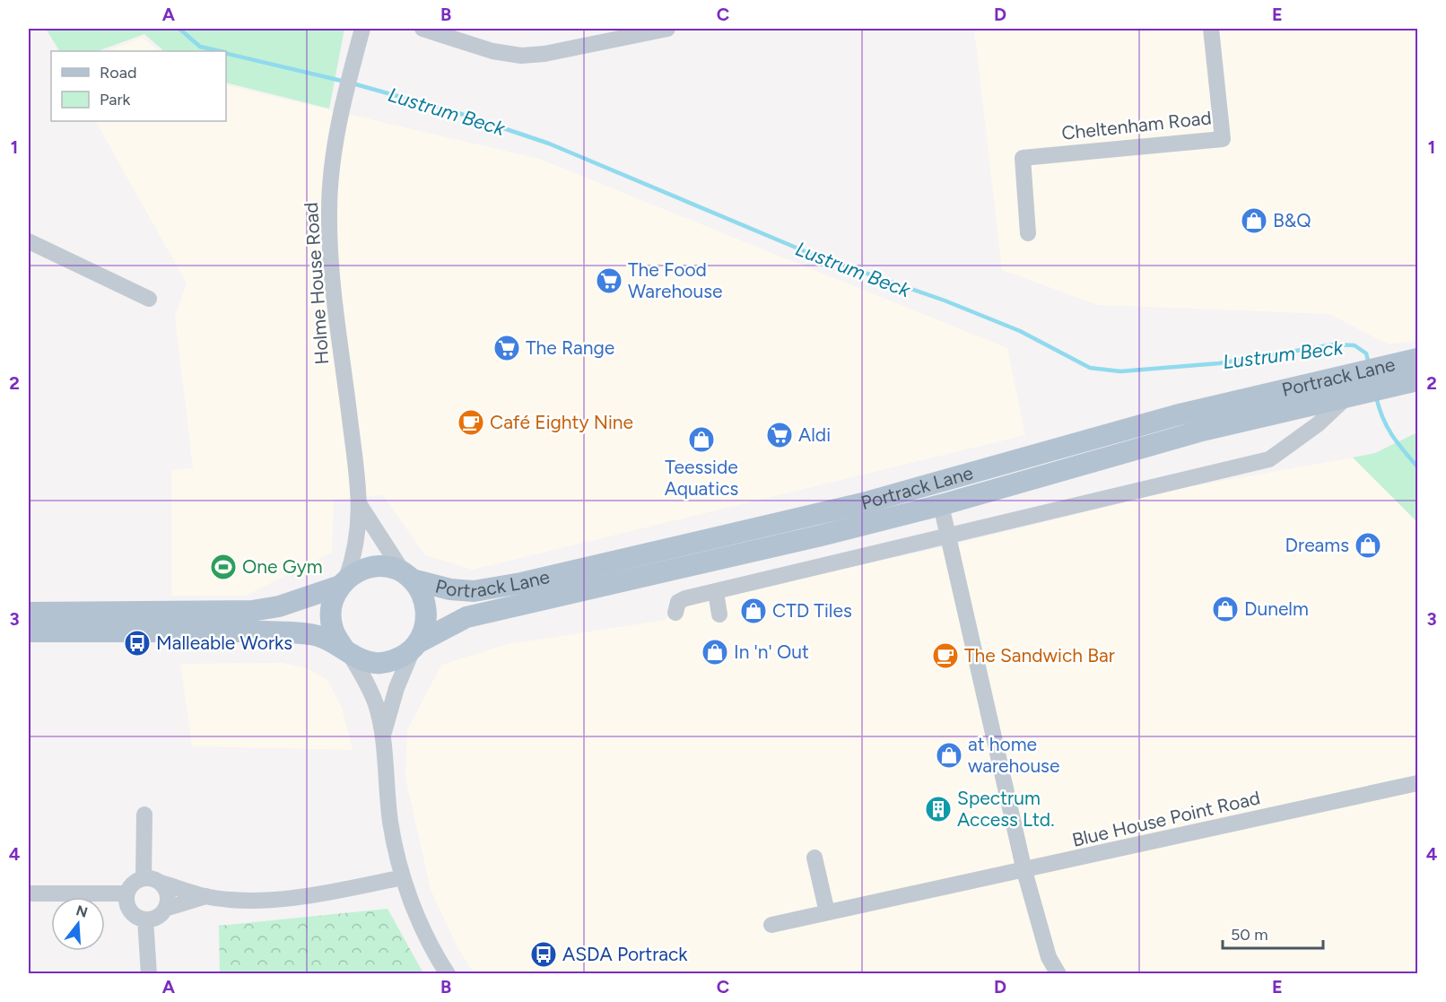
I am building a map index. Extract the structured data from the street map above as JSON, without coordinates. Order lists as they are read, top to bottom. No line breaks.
{"streets":{"main road":["Portrack Lane"],"street":["Cheltenham Road","Holme House Road","Blue House Point Road"]},"crossings":[["Holme House Road","Portrack Lane"]],"water":["Lustrum Beck"],"places":{"shop":["B&Q","Teesside Aquatics","Dreams","Dunelm","CTD Tiles","In 'n' Out","at home warehouse"],"supermarket":["The Food Warehouse","The Range","Aldi"],"cafe":["Café Eighty Nine","The Sandwich Bar"],"sports":["One Gym"],"bus stop":["Malleable Works","ASDA Portrack"],"building":["Spectrum Access Ltd."]},"legend":["Road","Park"],"scale_bar":"50 m","north":"top","grid":{"columns":["A","B","C","D","E"],"rows":["1","2","3","4"]}}
